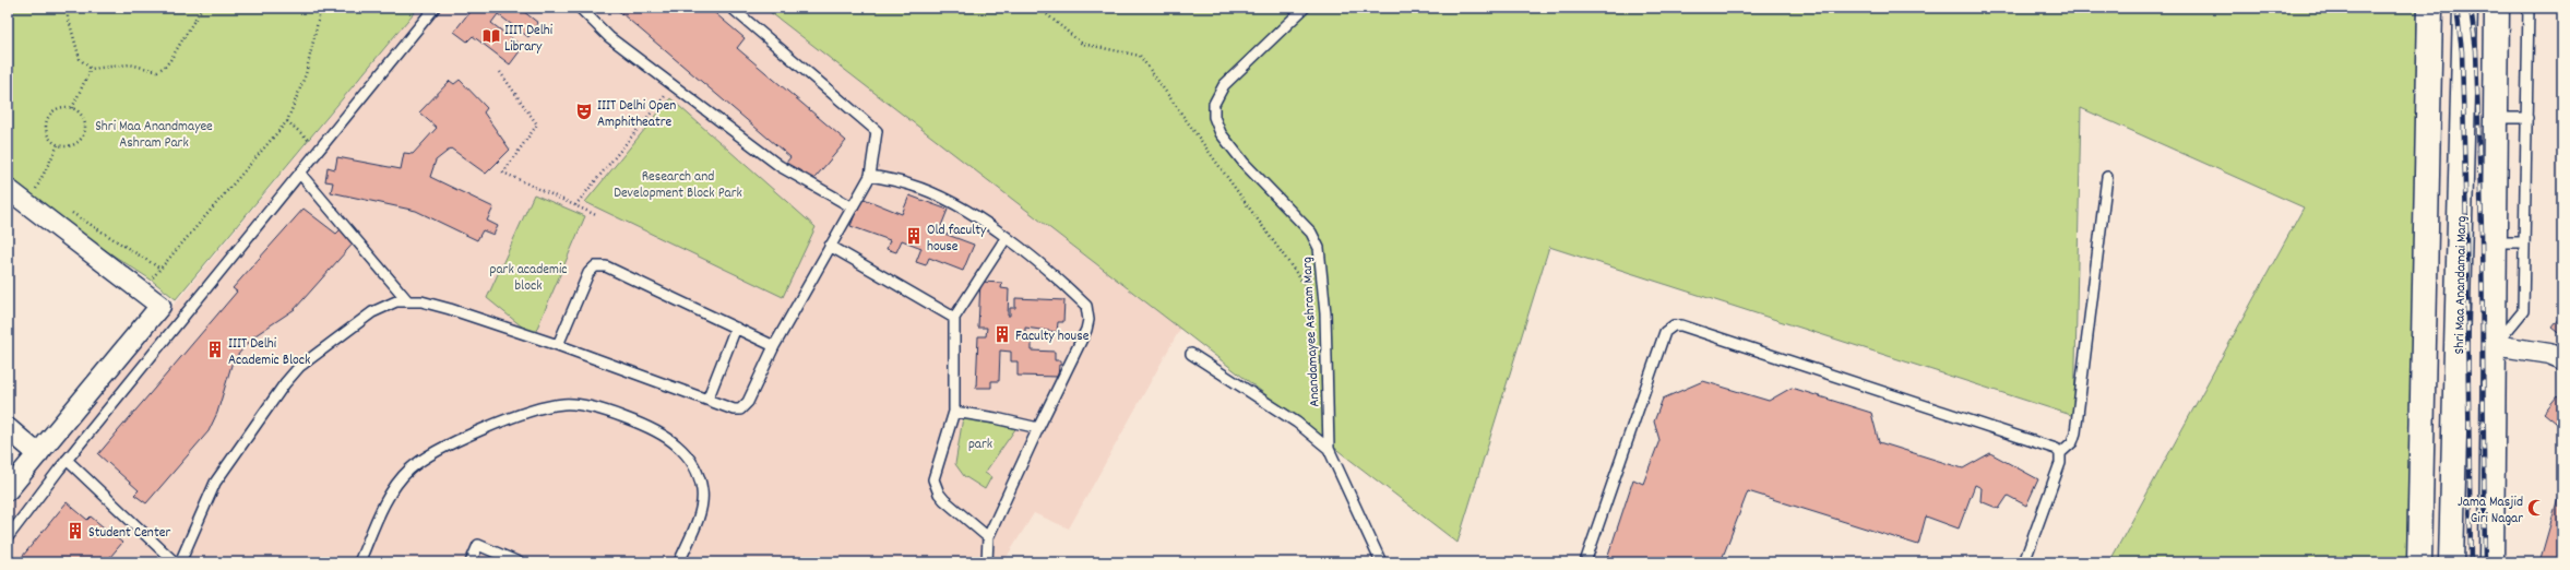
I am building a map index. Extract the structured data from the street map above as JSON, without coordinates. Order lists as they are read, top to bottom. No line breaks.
{"streets":{"main road":["Shri Maa Anandamai Marg"],"lane":["Anandamayee Ashram Marg"]},"parks":["Shri Maa Anandmayee Ashram Park","Research and Development Block Park","park academic block","park"],"places":{"library":["IIIT Delhi Library"],"theatre":["IIIT Delhi Open Amphitheatre"],"building":["Old faculty house","Faculty house","IIIT Delhi Academic Block","Student Center"],"mosque":["Jama Masjid Giri Nagar"]}}
